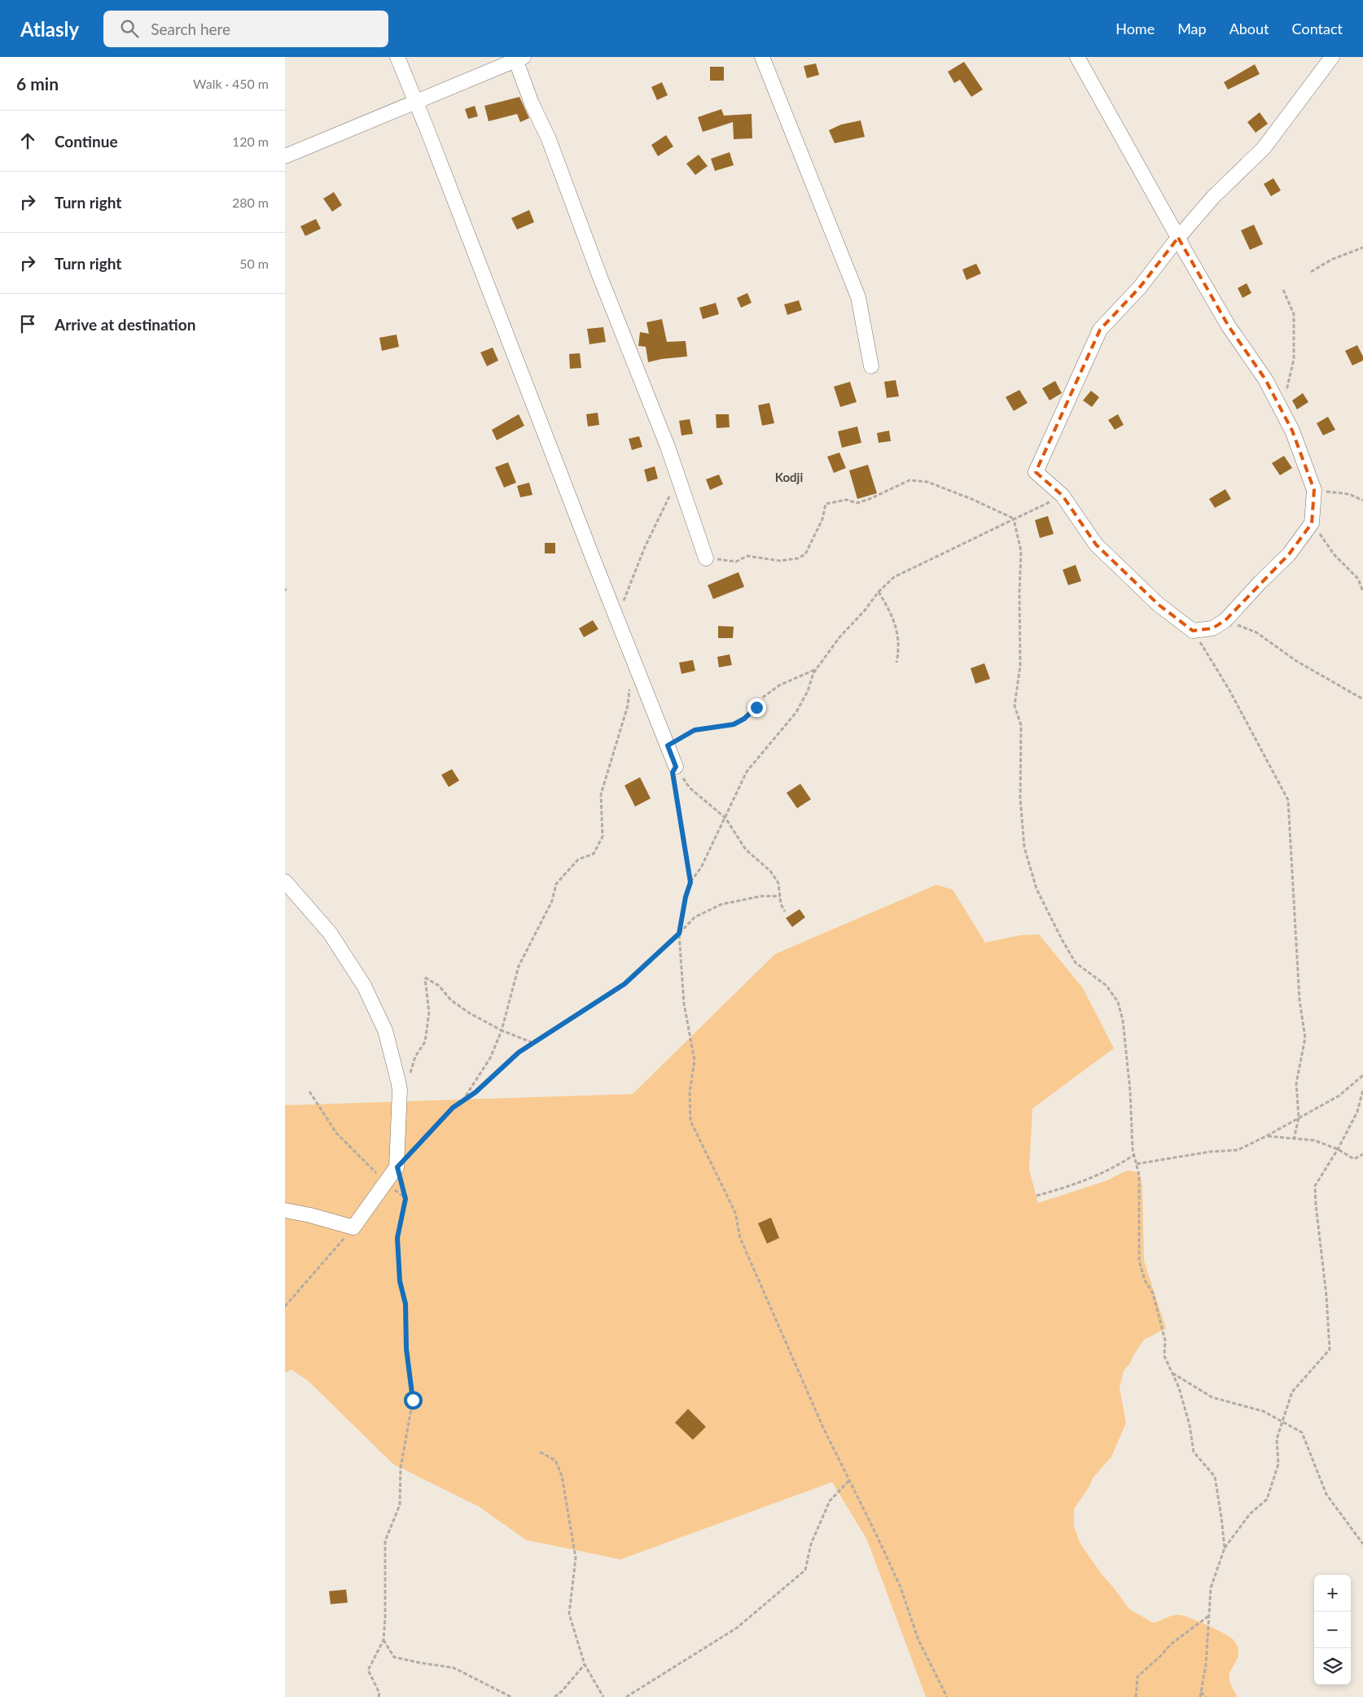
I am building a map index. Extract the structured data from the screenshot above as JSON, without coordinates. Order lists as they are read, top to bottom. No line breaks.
{"districts":["Kodji"],"page":{"header":"Atlasly","search":"Search here","nav":["Home","Map","About","Contact"],"heading":["6 min","Walk · 450 m"],"list":[["Continue","120 m"],["Turn right","280 m"],["Turn right","50 m"],"Arrive at destination"],"map_buttons":["+","−"]}}
